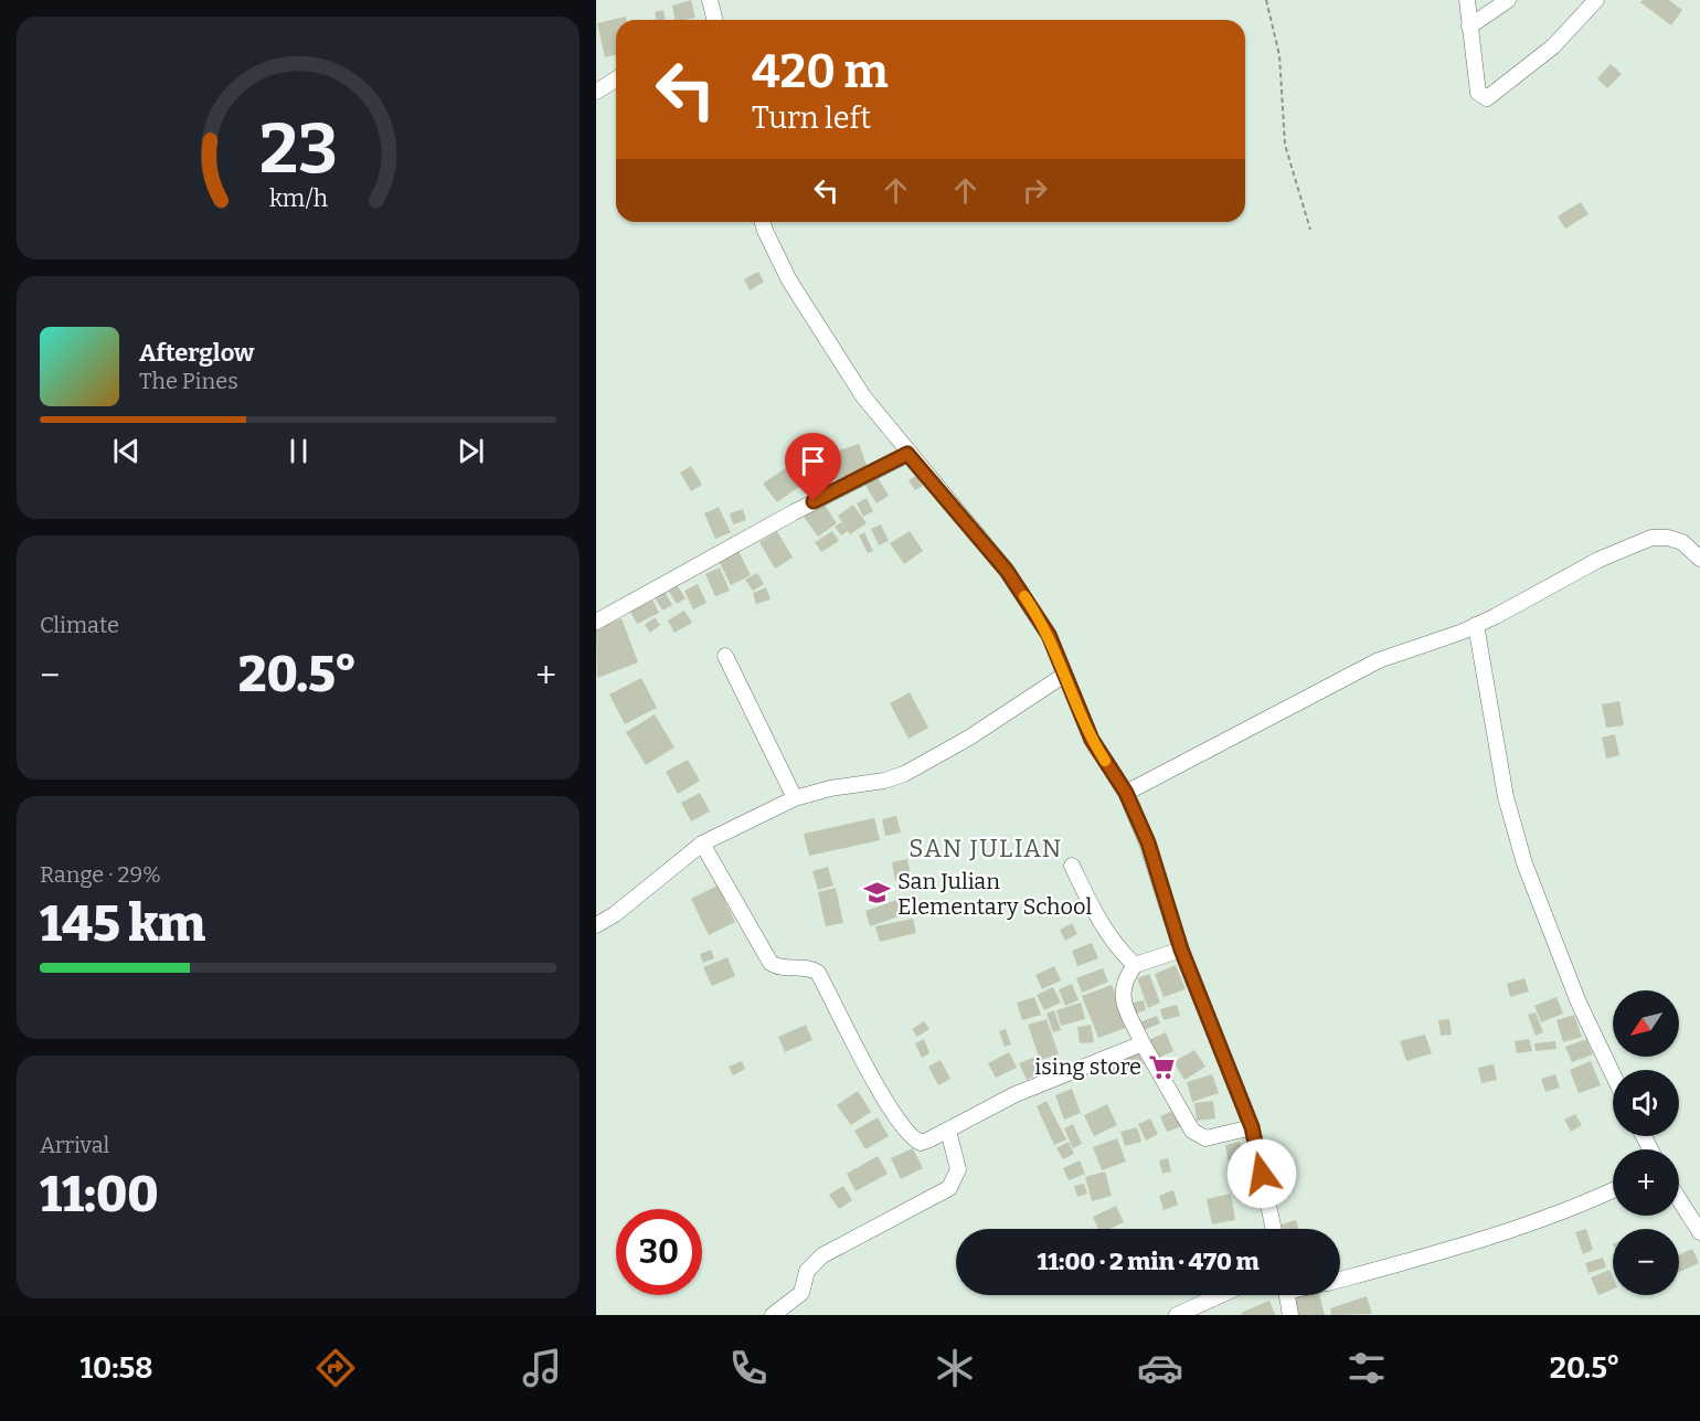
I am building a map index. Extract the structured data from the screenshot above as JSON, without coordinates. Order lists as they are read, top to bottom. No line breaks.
{"districts":["SAN JULIAN"],"places":{"school or university":["San Julian Elementary School"],"supermarket":["ising store"]},"north":"bottom left","page":{"turn":["420 m","Turn left"],"song":["Afterglow","The Pines"],"tile":["Climate",["Range · 29%","145 km"],["Arrival","11:00"]],"heat":["−","20.5°","+"],"map_buttons":["+","−"],"limit":"30","trip":"11:00 · 2 min · 470 m","tabs":["10:58","20.5°"],"gauge":["23","km/h"]}}
